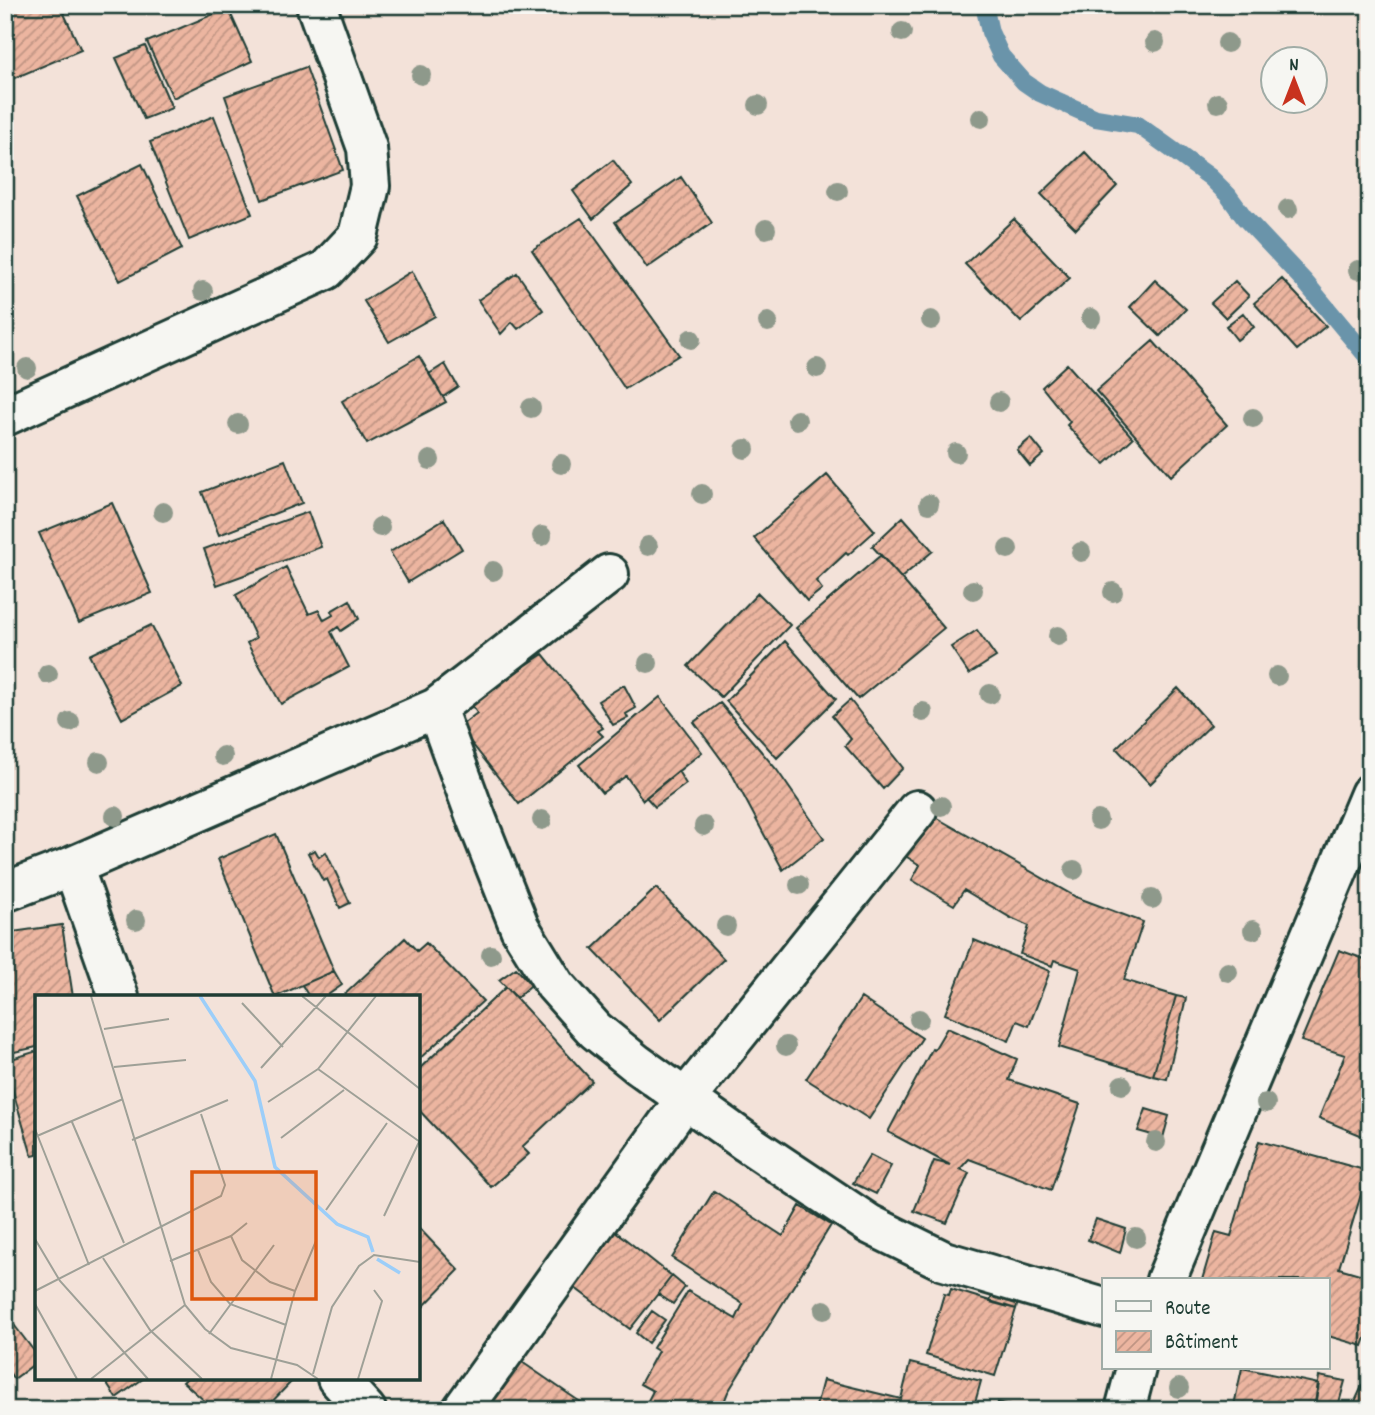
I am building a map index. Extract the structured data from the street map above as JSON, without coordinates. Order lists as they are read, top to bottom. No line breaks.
{"legend":["Route","Bâtiment"],"north":"top"}
